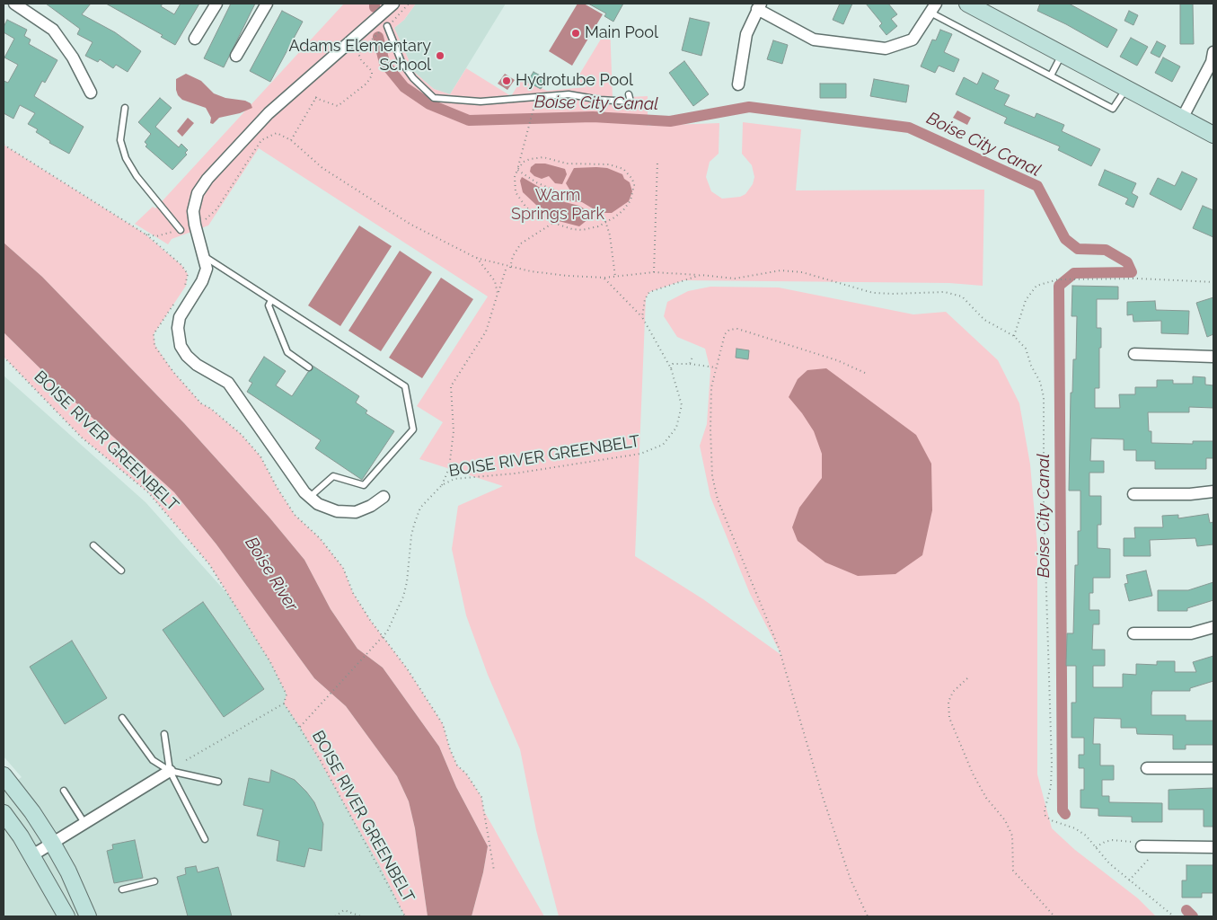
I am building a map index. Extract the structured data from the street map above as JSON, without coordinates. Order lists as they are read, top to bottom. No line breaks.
{"streets":{"path":["BOISE RIVER GREENBELT"]},"water":["Boise City Canal","Boise River"],"parks":["Warm Springs Park"],"places":["Main Pool","Adams Elementary School","Hydrotube Pool"]}
